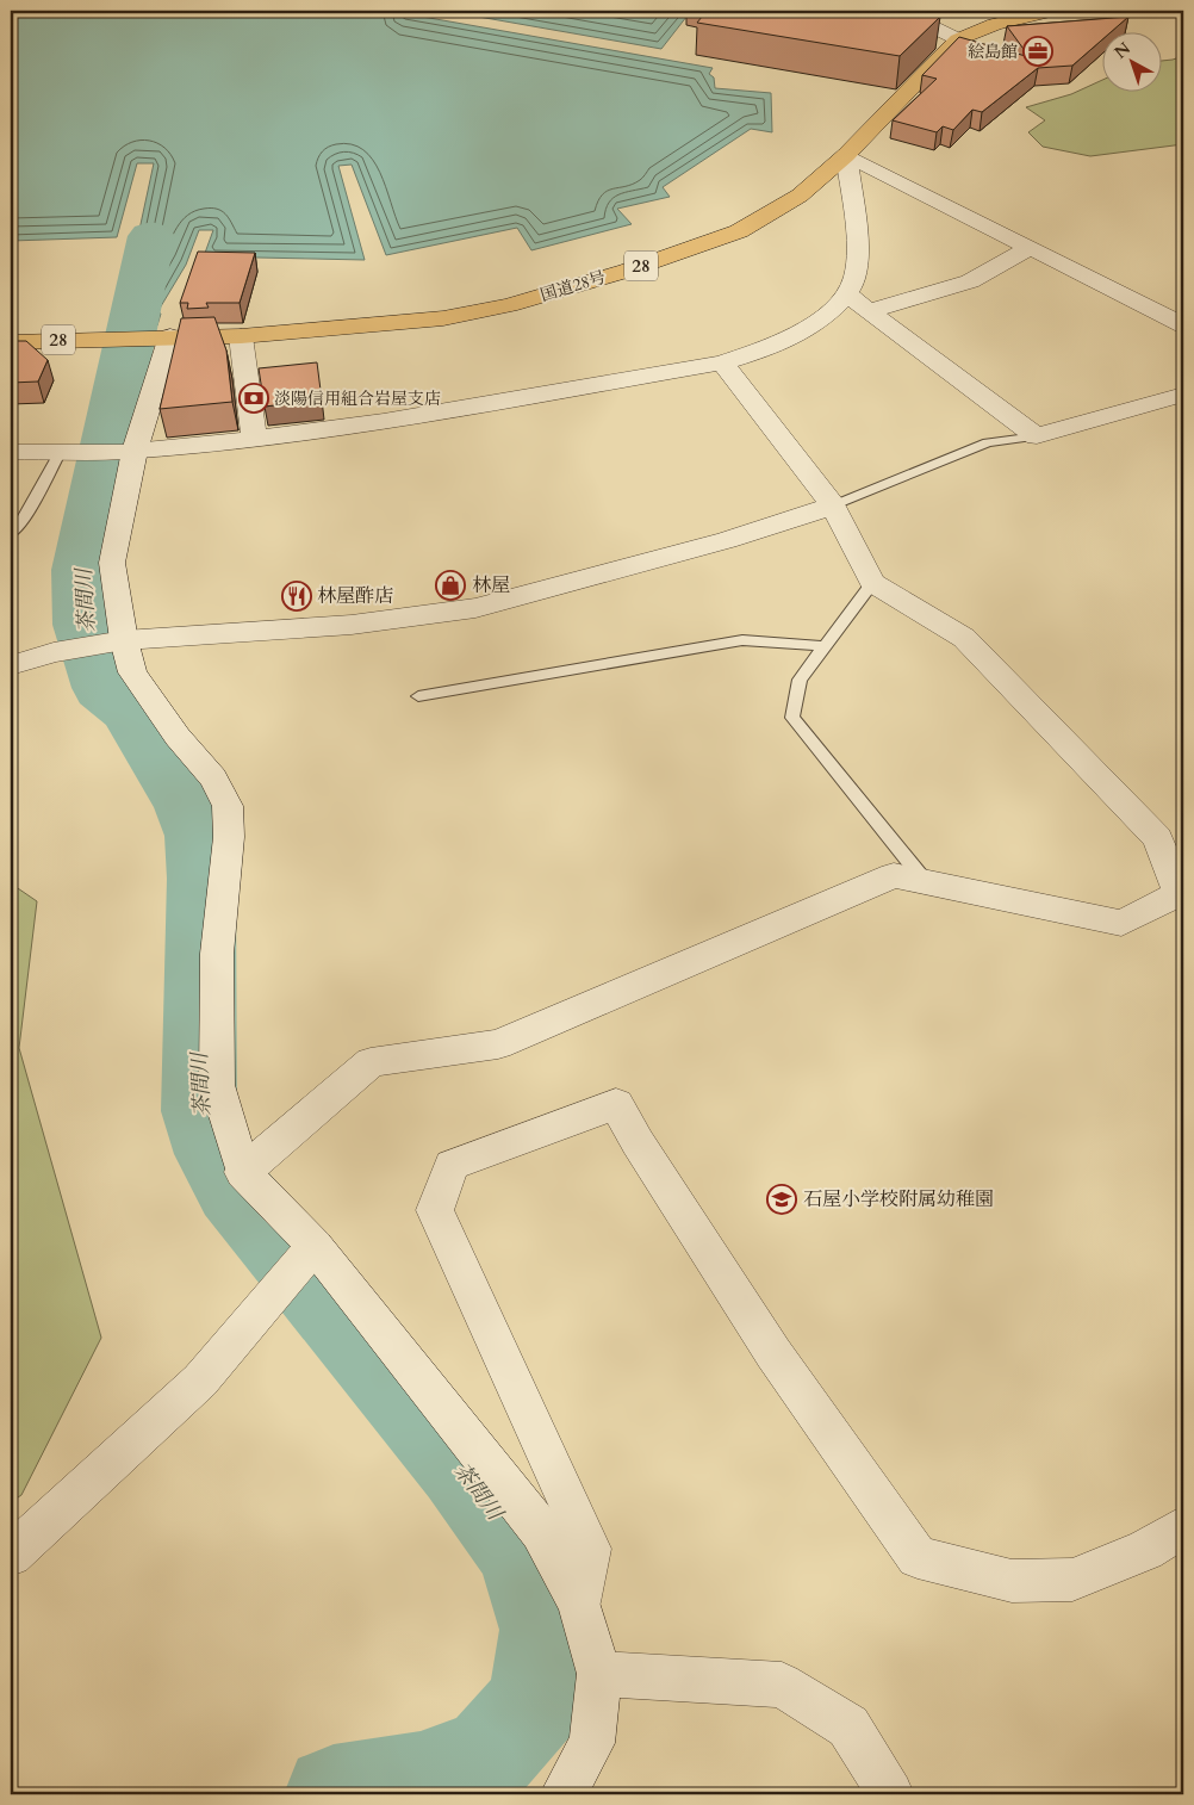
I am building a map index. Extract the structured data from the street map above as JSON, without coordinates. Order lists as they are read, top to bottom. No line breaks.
{"streets":{"highway":["28","国道28号"]},"water":["茶間川"],"places":{"office":["絵島館"],"bank":["淡陽信用組合岩屋支店"],"shop":["林屋"],"restaurant":["林屋酢店"],"school or university":["石屋小学校附属幼稚園"]},"north":"top left"}
